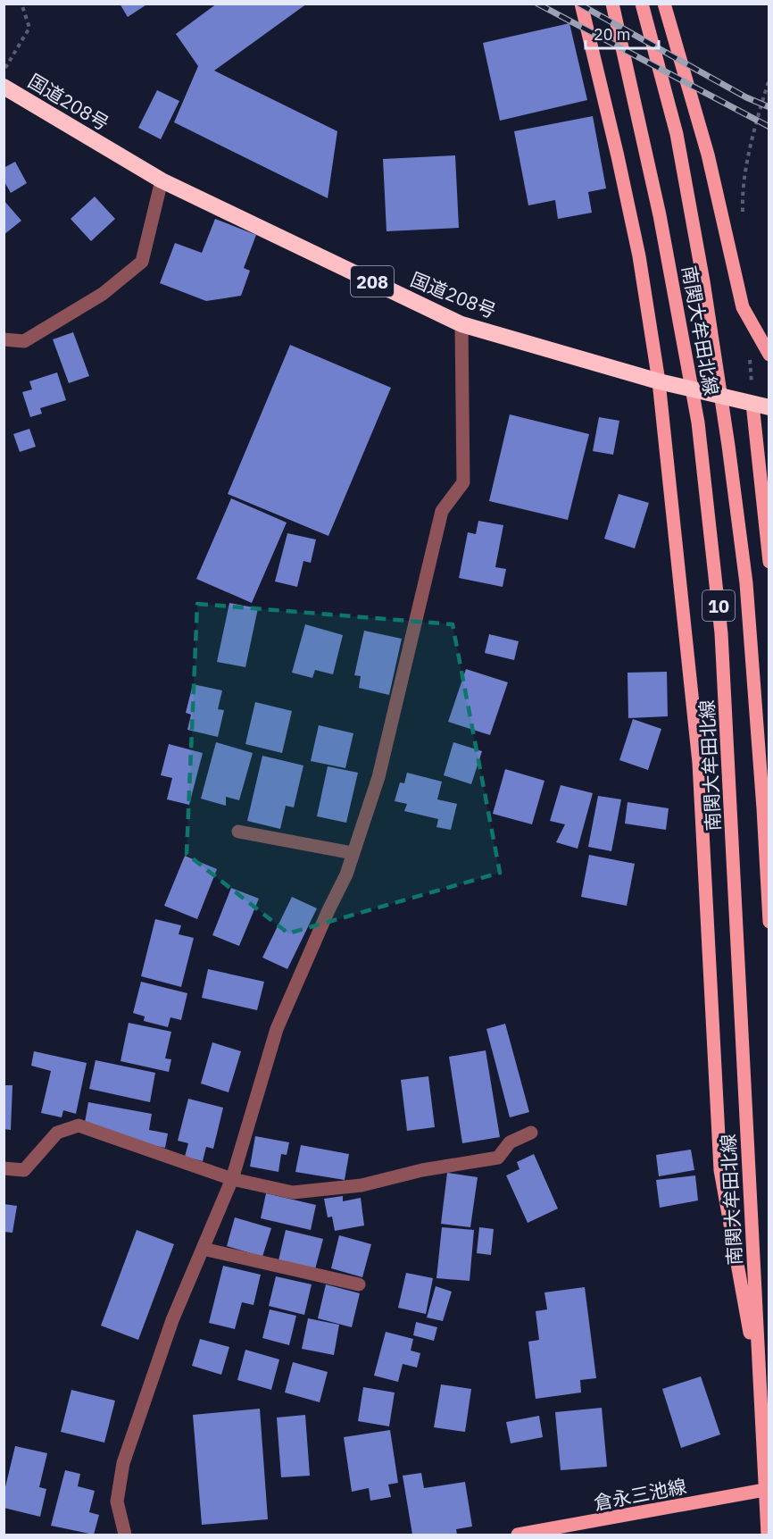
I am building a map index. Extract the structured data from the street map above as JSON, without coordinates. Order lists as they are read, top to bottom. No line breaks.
{"streets":{"highway":["国道208号","208"],"main road":["南関大牟田北線","10","倉永三池線"]},"crossings":[["南関大牟田北線","倉永三池線"]],"scale_bar":"20 m"}
